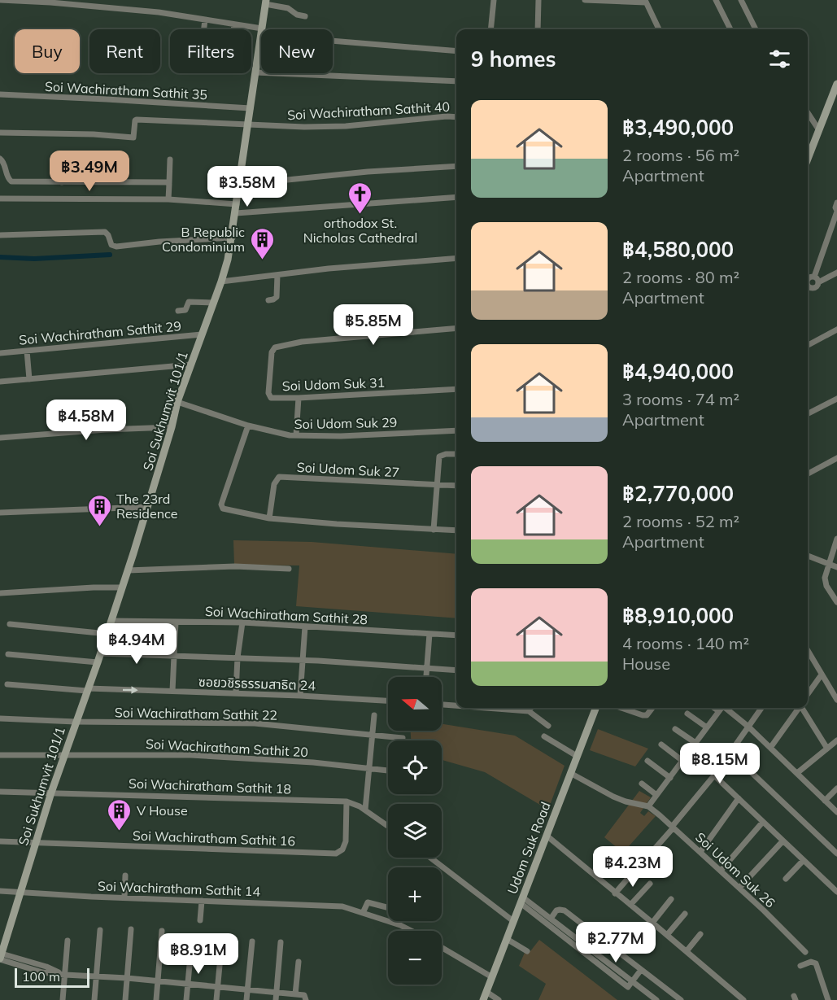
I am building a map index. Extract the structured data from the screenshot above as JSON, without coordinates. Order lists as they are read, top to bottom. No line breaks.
{"streets":{"street":["Soi Wachiratham Sathit 35","Soi Wachiratham Sathit 40","Soi Wachiratham Sathit 29","Soi Udom Suk 31","Soi Sukhumvit 101/1","Soi Udom Suk 29","Soi Udom Suk 27","Soi Wachiratham Sathit 28","ซอยวชิรธรรมสาธิต 24","Soi Wachiratham Sathit 22","Soi Wachiratham Sathit 20","Soi Wachiratham Sathit 18","Soi Wachiratham Sathit 16","Udom Suk Road","Soi Udom Suk 26","Soi Wachiratham Sathit 14"]},"crossings":[["Soi Wachiratham Sathit 35","Soi Sukhumvit 101/1"],["Soi Wachiratham Sathit 40","Soi Sukhumvit 101/1"],["Soi Wachiratham Sathit 29","Soi Sukhumvit 101/1"],["Soi Sukhumvit 101/1","Soi Udom Suk 29"],["Soi Sukhumvit 101/1","Soi Wachiratham Sathit 28"],["Soi Sukhumvit 101/1","ซอยวชิรธรรมสาธิต 24"],["Soi Sukhumvit 101/1","Soi Wachiratham Sathit 22"],["Soi Sukhumvit 101/1","Soi Wachiratham Sathit 20"],["Soi Sukhumvit 101/1","Soi Wachiratham Sathit 18"],["Soi Sukhumvit 101/1","Soi Wachiratham Sathit 16"],["Soi Sukhumvit 101/1","Soi Wachiratham Sathit 14"],["Soi Wachiratham Sathit 18","Soi Wachiratham Sathit 16"],["Udom Suk Road","Soi Udom Suk 26"]],"places":{"church":["orthodox St. Nicholas Cathedral"],"building":["B Republic Condominium","The 23rd Residence","V House"]},"scale_bar":"100 m","north":"left","page":{"chip":["Buy","Rent","Filters","New"],"heading":"9 homes","list":[{"name":"฿3,490,000","note":"2 rooms · 56 m² · Apartment"},{"name":"฿4,580,000","note":"2 rooms · 80 m² · Apartment"},{"name":"฿4,940,000","note":"3 rooms · 74 m² · Apartment"},{"name":"฿2,770,000","note":"2 rooms · 52 m² · Apartment"},{"name":"฿8,910,000","note":"4 rooms · 140 m² · House"}],"price":["฿3.49M","฿3.58M","฿5.85M","฿4.58M","฿4.94M","฿8.15M","฿4.23M","฿2.77M","฿8.91M"],"map_buttons":["+","−"],"scale":"100 m"}}
